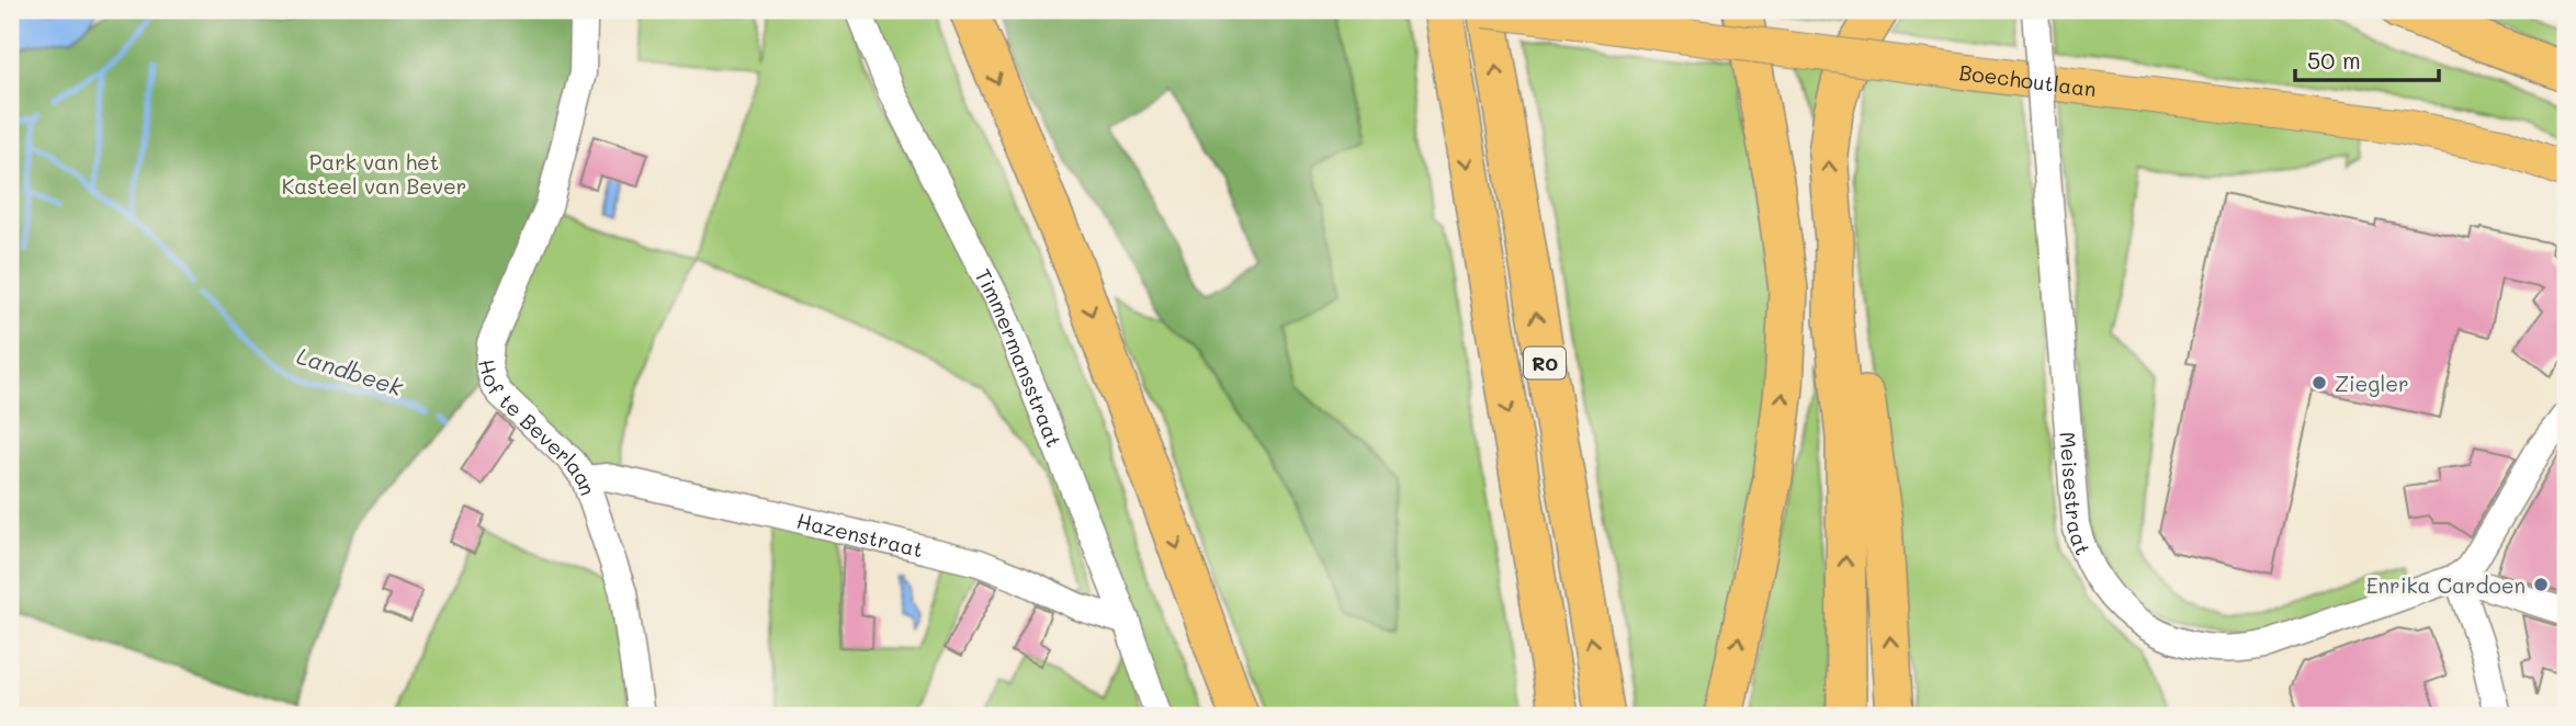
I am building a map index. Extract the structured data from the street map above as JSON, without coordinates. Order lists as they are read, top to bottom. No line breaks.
{"streets":{"highway":["R0"],"main road":["Boechoutlaan"],"street":["Timmermansstraat","Hof te Beverlaan","Meisestraat","Hazenstraat"]},"crossings":[["Boechoutlaan","R0"],["Timmermansstraat","Hazenstraat"],["Hof te Beverlaan","Hazenstraat"]],"water":["Landbeek"],"parks":["Park van het Kasteel van Bever"],"places":["Ziegler","Enrika Cardoen"],"scale_bar":"50 m"}
